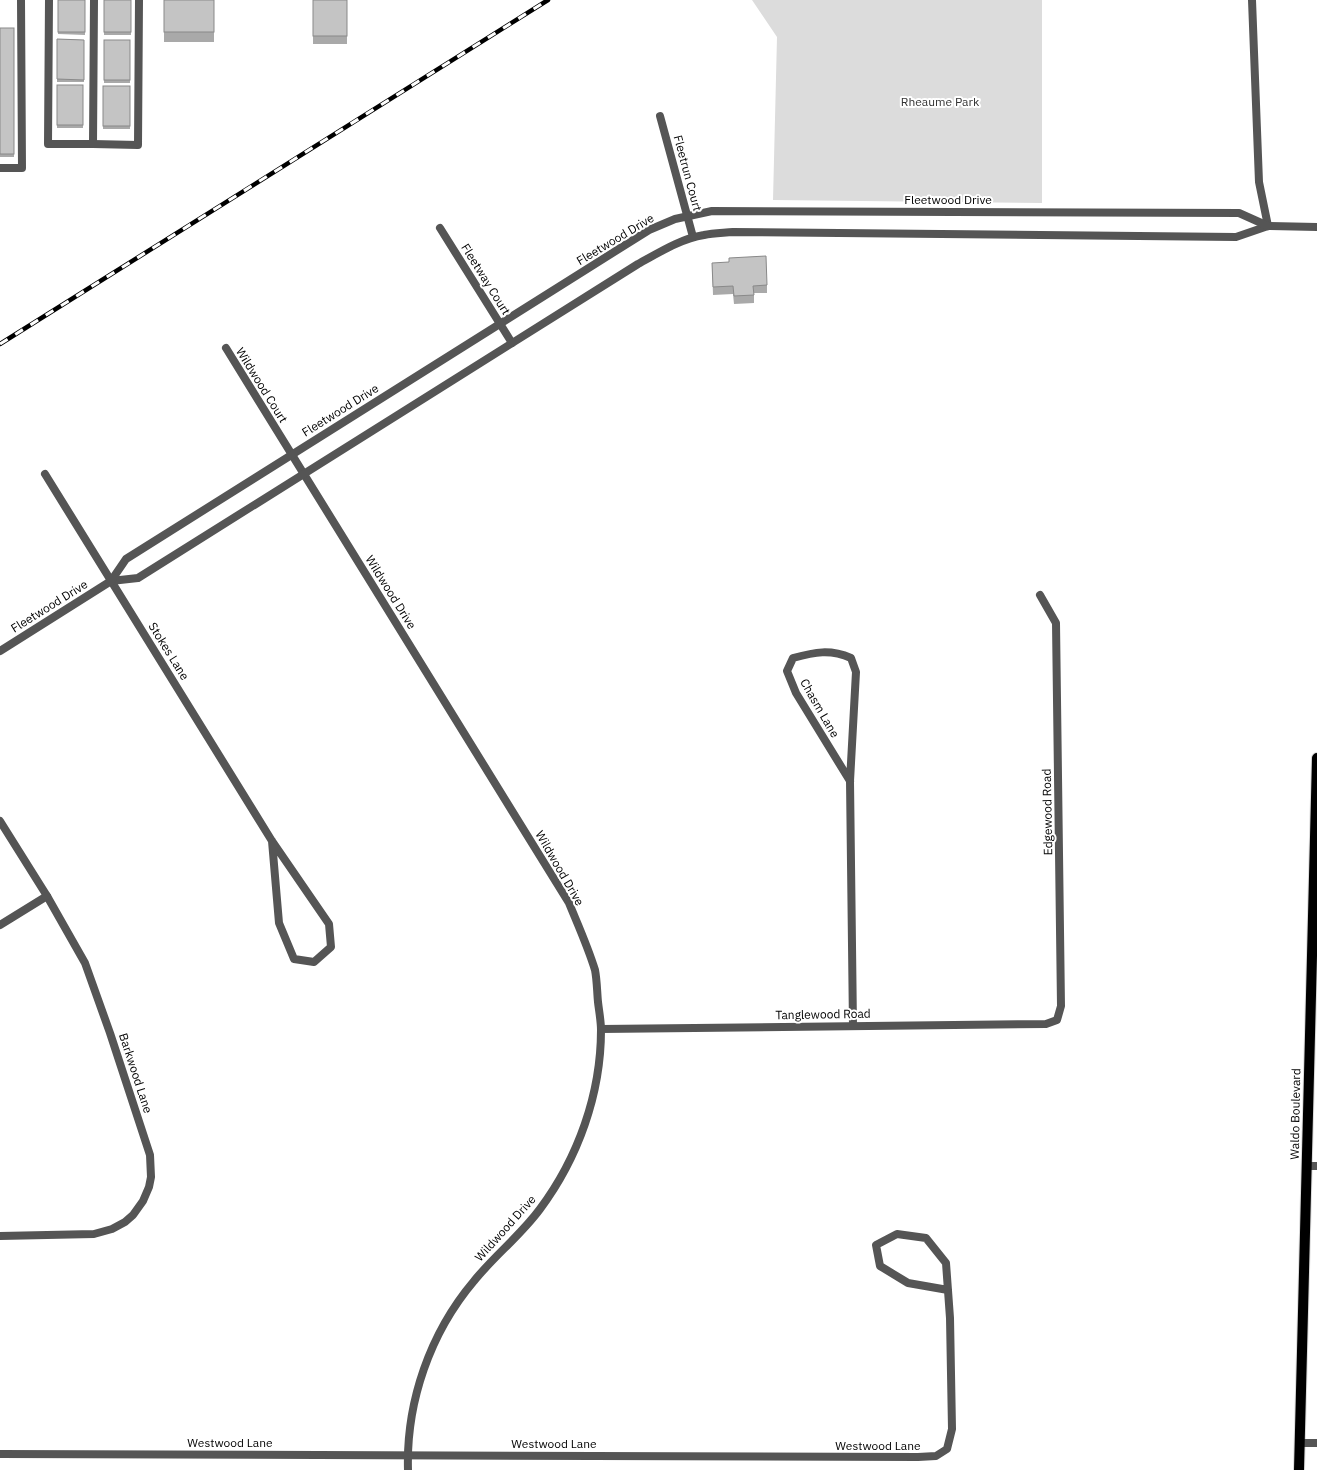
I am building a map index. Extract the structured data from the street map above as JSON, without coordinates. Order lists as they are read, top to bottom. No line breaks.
{"streets":{"main road":["Waldo Boulevard"],"street":["Fleetrun Court","Fleetwood Drive","Fleetway Court","Wildwood Court","Wildwood Drive","Stokes Lane","Chasm Lane","Edgewood Road","Tanglewood Road","Barkwood Lane","Westwood Lane"]},"crossings":[["Fleetrun Court","Fleetwood Drive"],["Fleetwood Drive","Fleetway Court"],["Fleetwood Drive","Wildwood Court"],["Fleetwood Drive","Wildwood Drive"],["Fleetwood Drive","Stokes Lane"],["Wildwood Court","Wildwood Drive"],["Wildwood Drive","Tanglewood Road"],["Wildwood Drive","Westwood Lane"],["Chasm Lane","Tanglewood Road"],["Edgewood Road","Tanglewood Road"]],"parks":["Rheaume Park"]}
